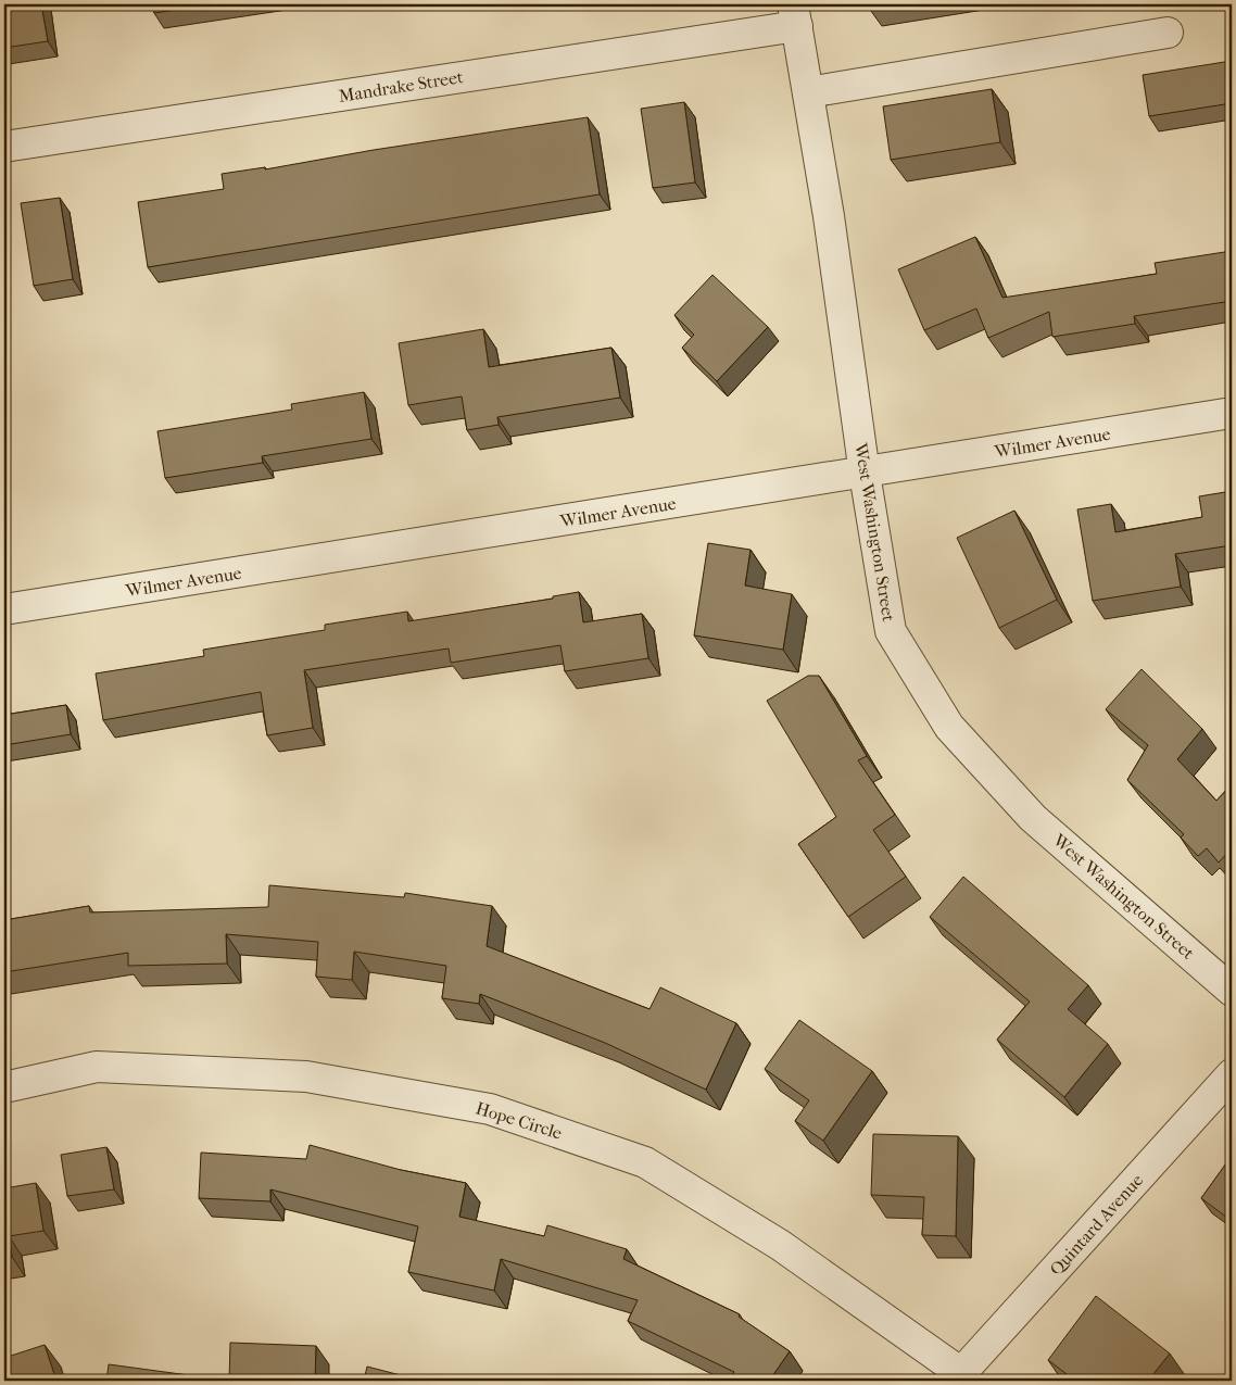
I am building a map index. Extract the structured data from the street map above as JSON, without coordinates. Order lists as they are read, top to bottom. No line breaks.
{"streets":{"street":["Mandrake Street","Wilmer Avenue","West Washington Street","Hope Circle","Quintard Avenue"]},"crossings":[["Mandrake Street","West Washington Street"],["Wilmer Avenue","West Washington Street"],["Hope Circle","Quintard Avenue"]]}
